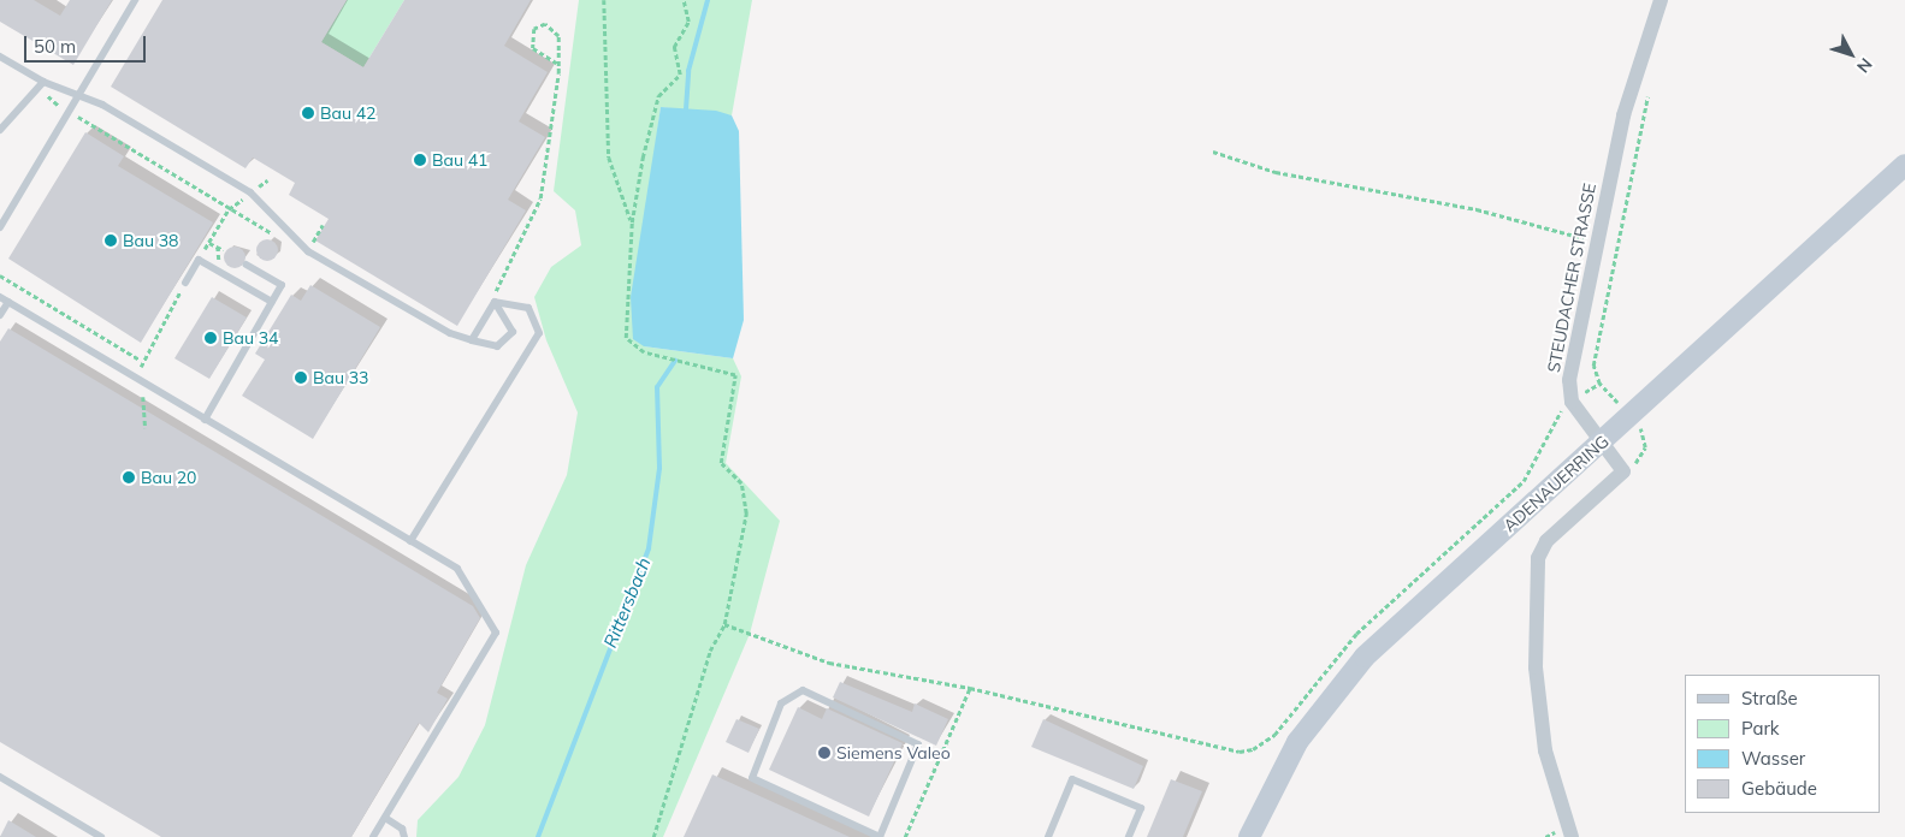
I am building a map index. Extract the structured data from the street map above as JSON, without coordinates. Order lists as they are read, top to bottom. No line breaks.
{"streets":{"main road":["ADENAUERRING"],"street":["STEUDACHER STRASSE"]},"water":["Rittersbach"],"places":["Bau 42","Bau 41","Bau 38","Bau 34","Bau 33","Bau 20","Siemens Valeo"],"legend":["Straße","Park","Wasser","Gebäude"],"scale_bar":"50 m","north":"bottom right"}
